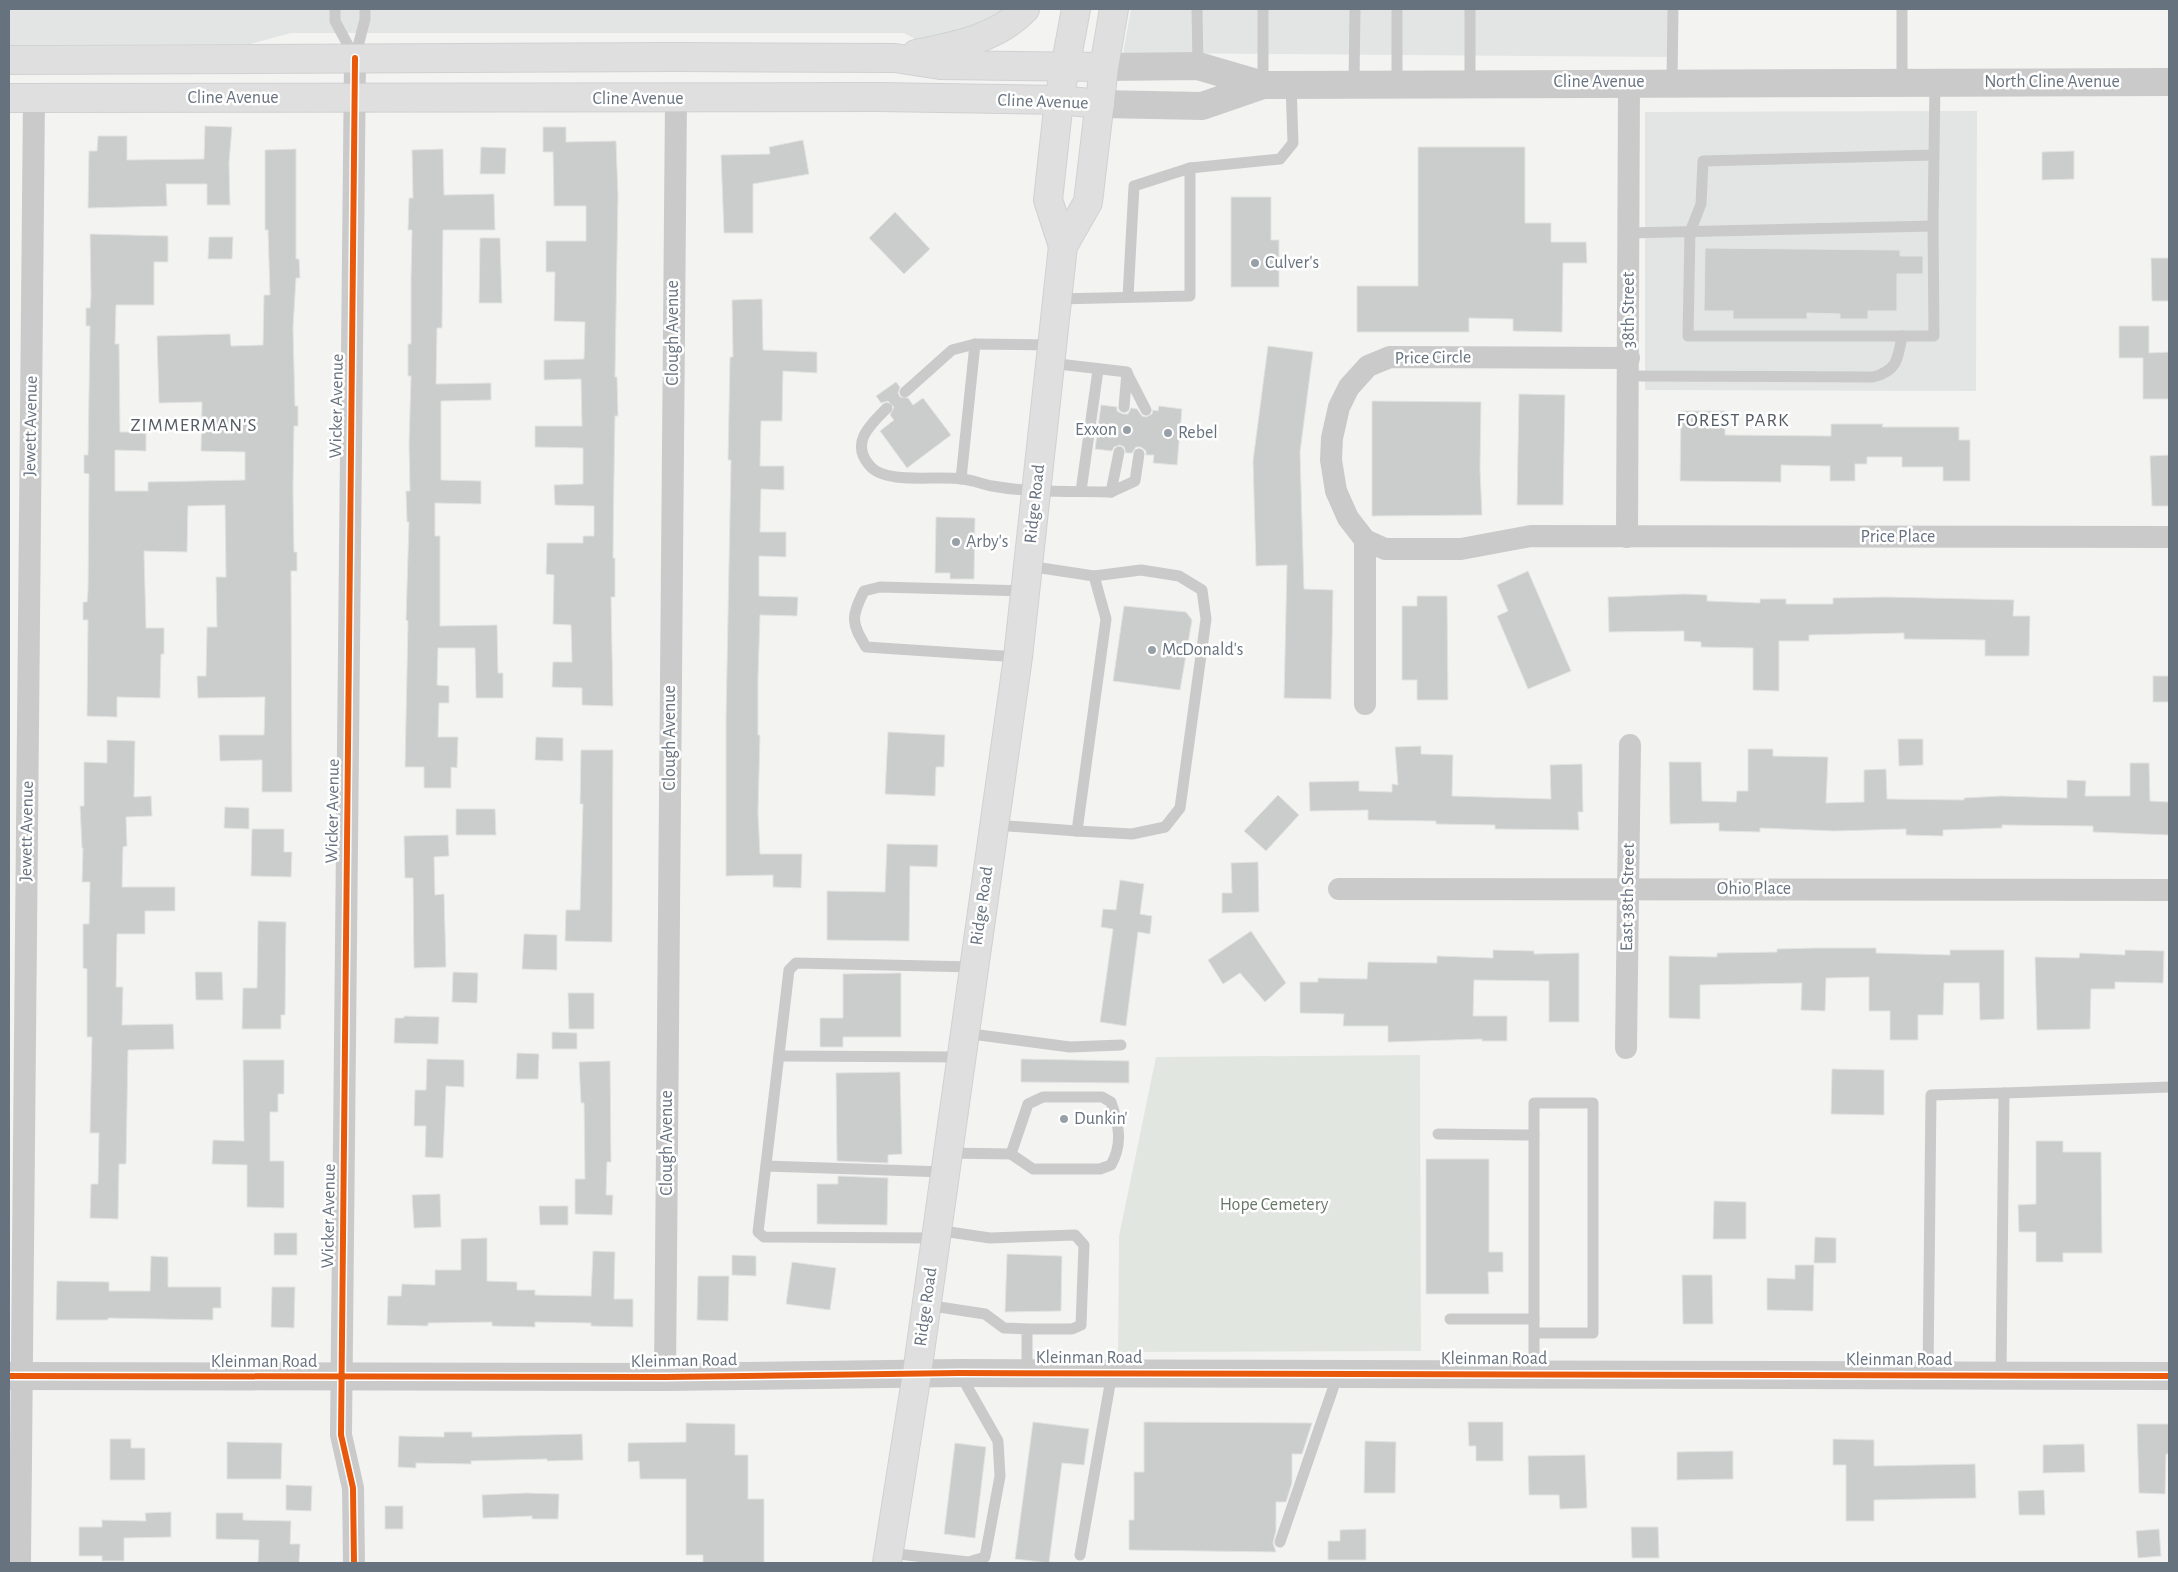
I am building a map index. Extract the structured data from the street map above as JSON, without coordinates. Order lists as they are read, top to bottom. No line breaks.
{"streets":{"main road":["Cline Avenue","Ridge Road"],"street":["North Cline Avenue","38th Street","Clough Avenue","Price Circle","Wicker Avenue","Jewett Avenue","Price Place","Ohio Place","East 38th Street","Kleinman Road"]},"crossings":[["Cline Avenue","North Cline Avenue"],["Cline Avenue","38th Street"],["Cline Avenue","Clough Avenue"],["Cline Avenue","Wicker Avenue"],["Cline Avenue","Jewett Avenue"],["Cline Avenue","Ridge Road"],["38th Street","Price Circle"],["38th Street","Price Place"],["Clough Avenue","Kleinman Road"],["Wicker Avenue","Kleinman Road"],["Jewett Avenue","Kleinman Road"],["Ridge Road","Kleinman Road"],["Ohio Place","East 38th Street"]],"districts":["FOREST PARK","ZIMMERMAN'S"],"parks":["Hope Cemetery"],"places":["Culver's","Exxon","Rebel","Arby's","McDonald's","Dunkin'"]}
